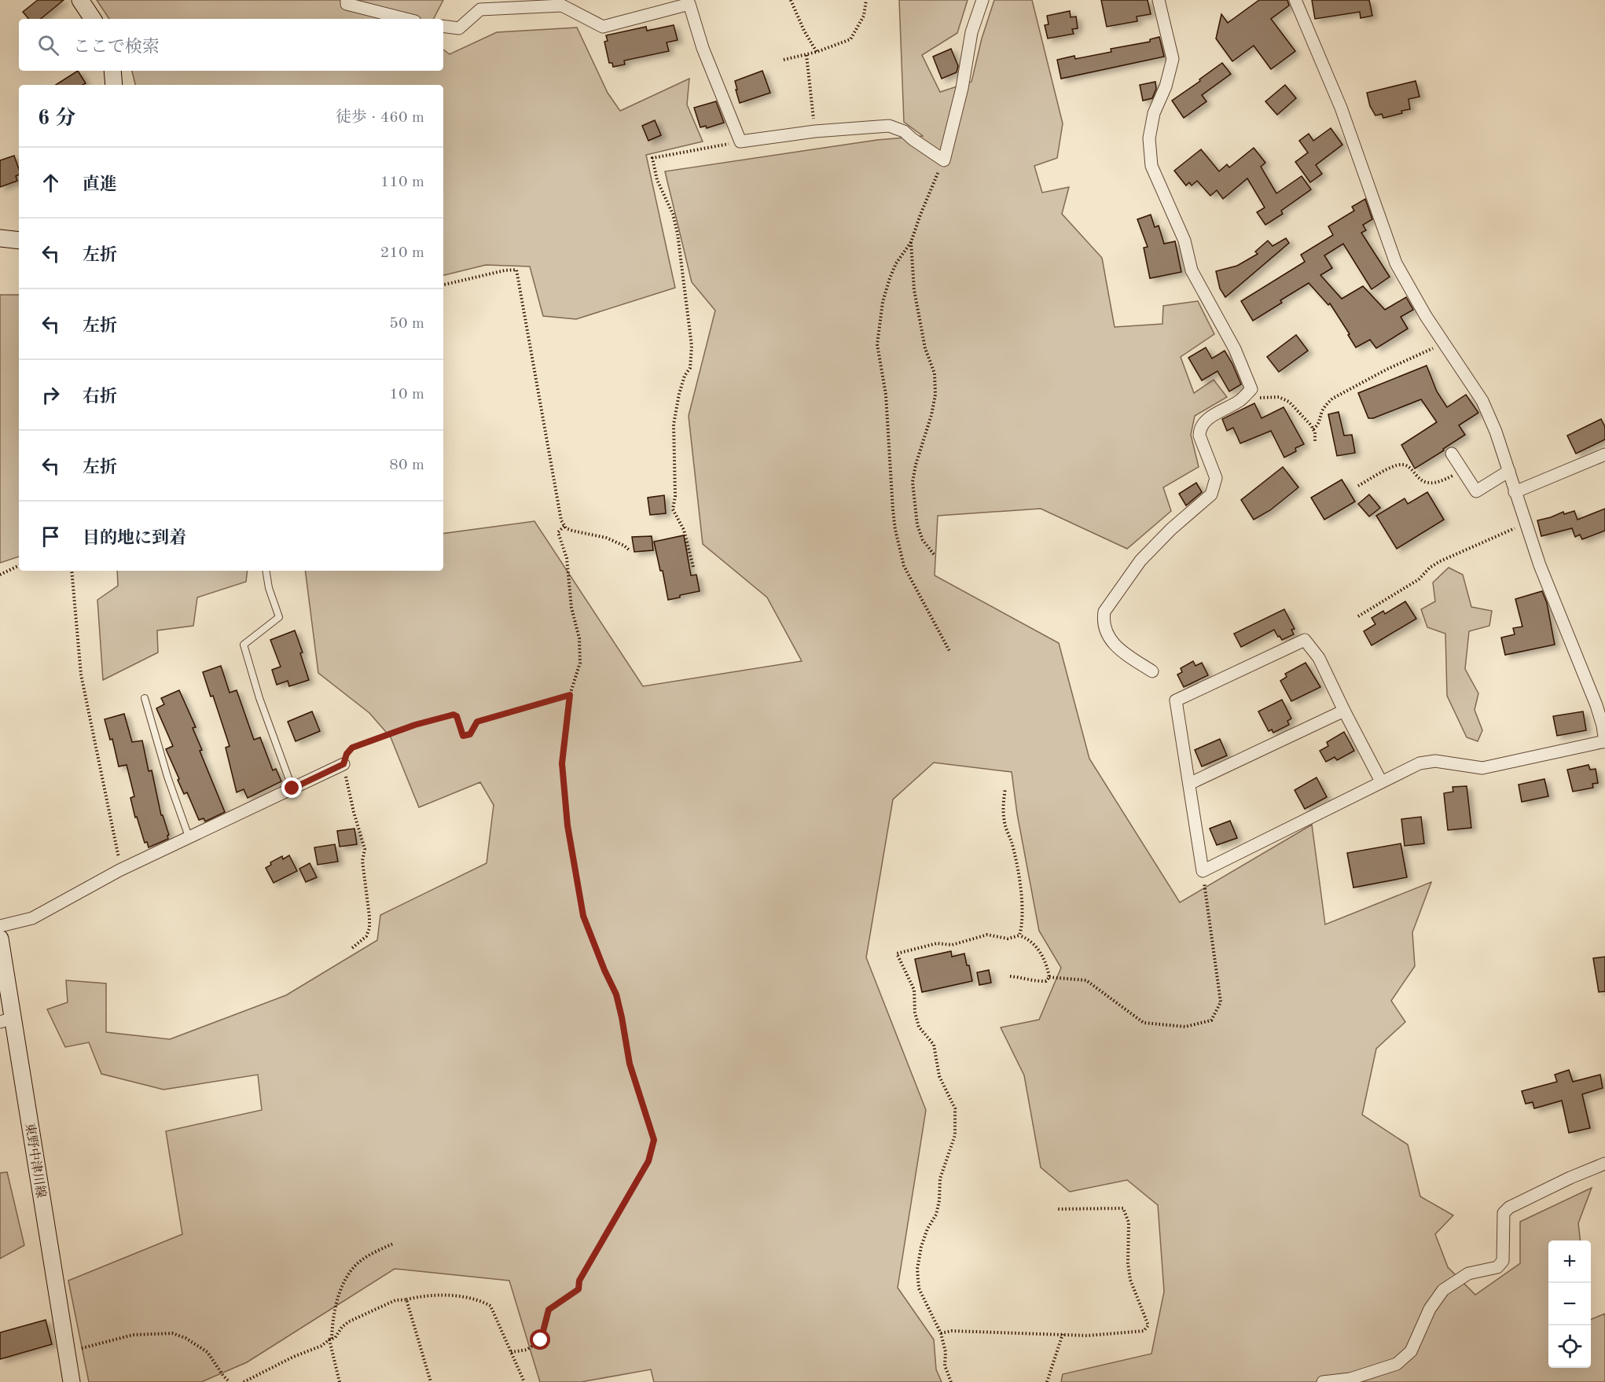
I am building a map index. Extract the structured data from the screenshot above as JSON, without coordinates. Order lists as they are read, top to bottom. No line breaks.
{"streets":{"main road":["東野中津川線"]},"page":{"search":"ここで検索","heading":["6 分","徒歩 · 460 m"],"list":[["直進","110 m"],["左折","210 m"],["左折","50 m"],["右折","10 m"],["左折","80 m"],"目的地に到着"],"map_buttons":["+","−"]}}
